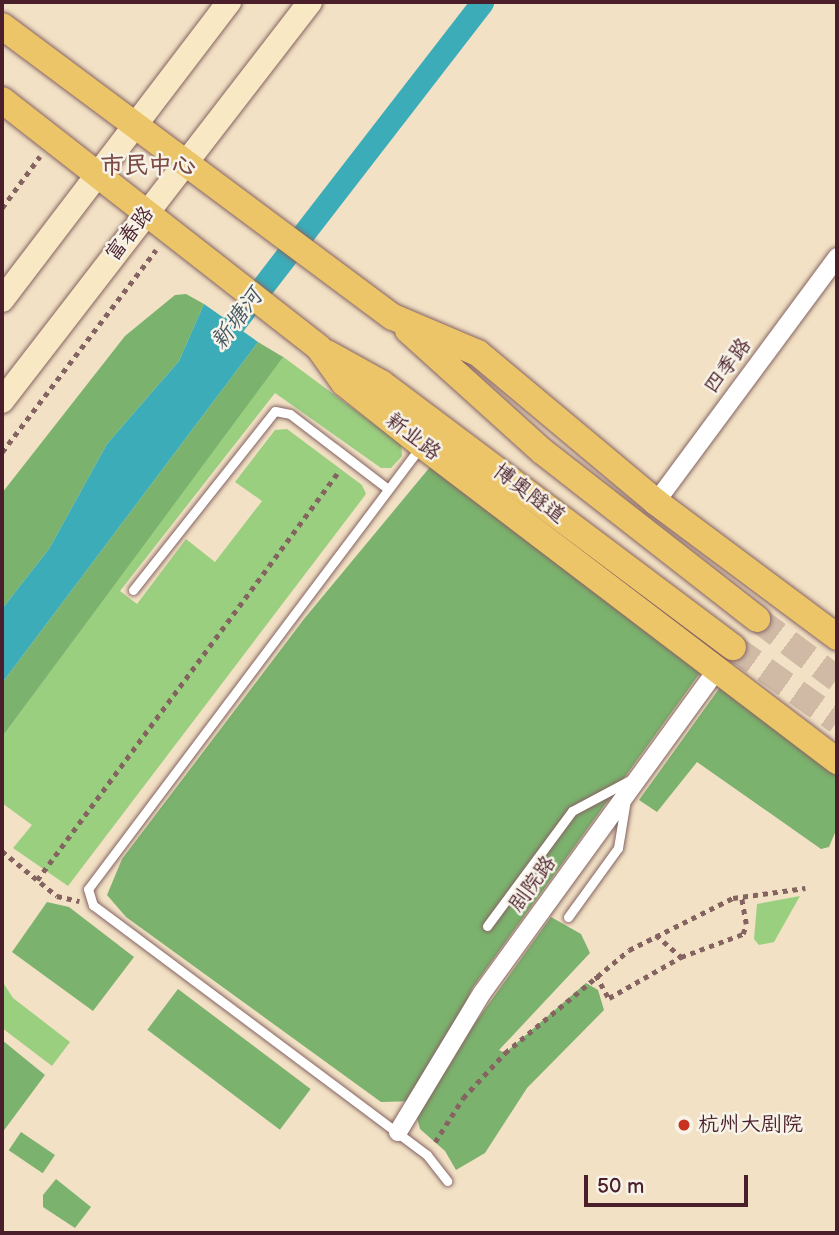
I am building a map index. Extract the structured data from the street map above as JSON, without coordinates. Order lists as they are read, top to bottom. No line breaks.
{"streets":{"main road":["富春路","新业路","博奥隧道"],"street":["四季路","剧院路"]},"crossings":[["富春路","新业路"],["新业路","博奥隧道"],["新业路","剧院路"]],"districts":["市民中心"],"water":["新塘河"],"places":["杭州大剧院"],"scale_bar":"50 m"}
